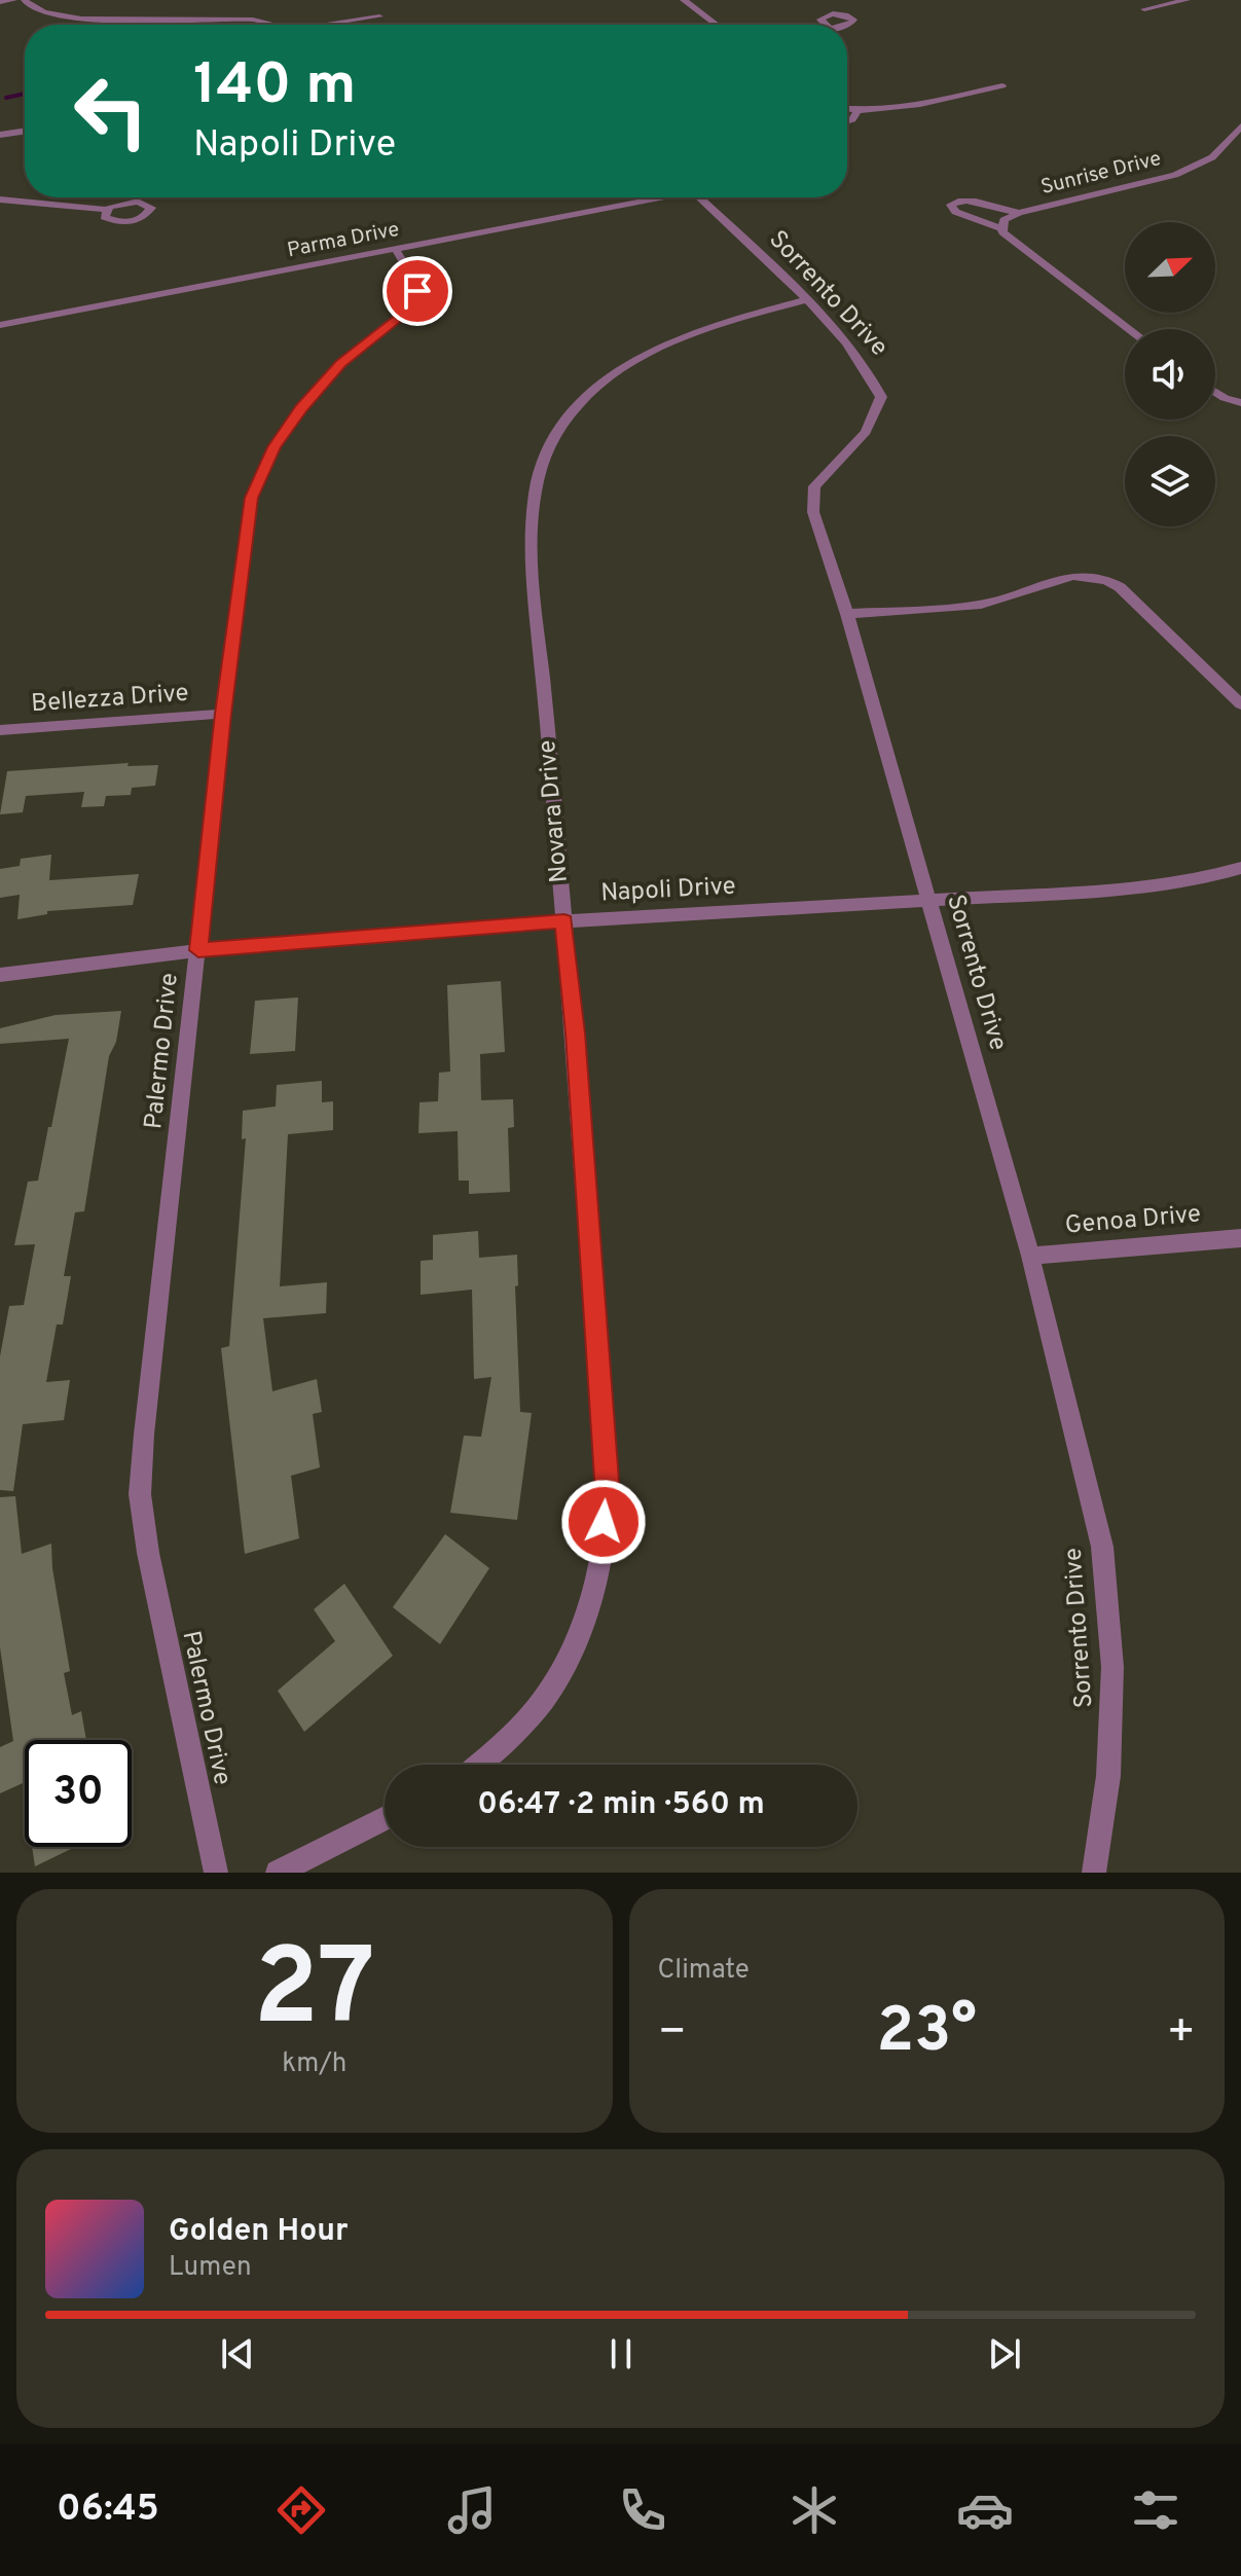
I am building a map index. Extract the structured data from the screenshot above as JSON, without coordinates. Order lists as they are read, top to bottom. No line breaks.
{"streets":{"street":["Sunrise Drive","Parma Drive","Sorrento Drive","Bellezza Drive","Novara Drive","Napoli Drive","Palermo Drive","Genoa Drive"]},"crossings":[["Parma Drive","Palermo Drive"],["Sorrento Drive","Novara Drive"],["Sorrento Drive","Napoli Drive"],["Sorrento Drive","Genoa Drive"],["Bellezza Drive","Palermo Drive"],["Novara Drive","Napoli Drive"],["Napoli Drive","Palermo Drive"]],"north":"top right","page":{"turn":["140 m","Napoli Drive"],"limit":"30","trip":"06:47 · 2 min · 560 m","tile":[["27","km/h"],"Climate"],"heat":["−","23°","+"],"song":["Golden Hour","Lumen"],"tabs":"06:45"}}
